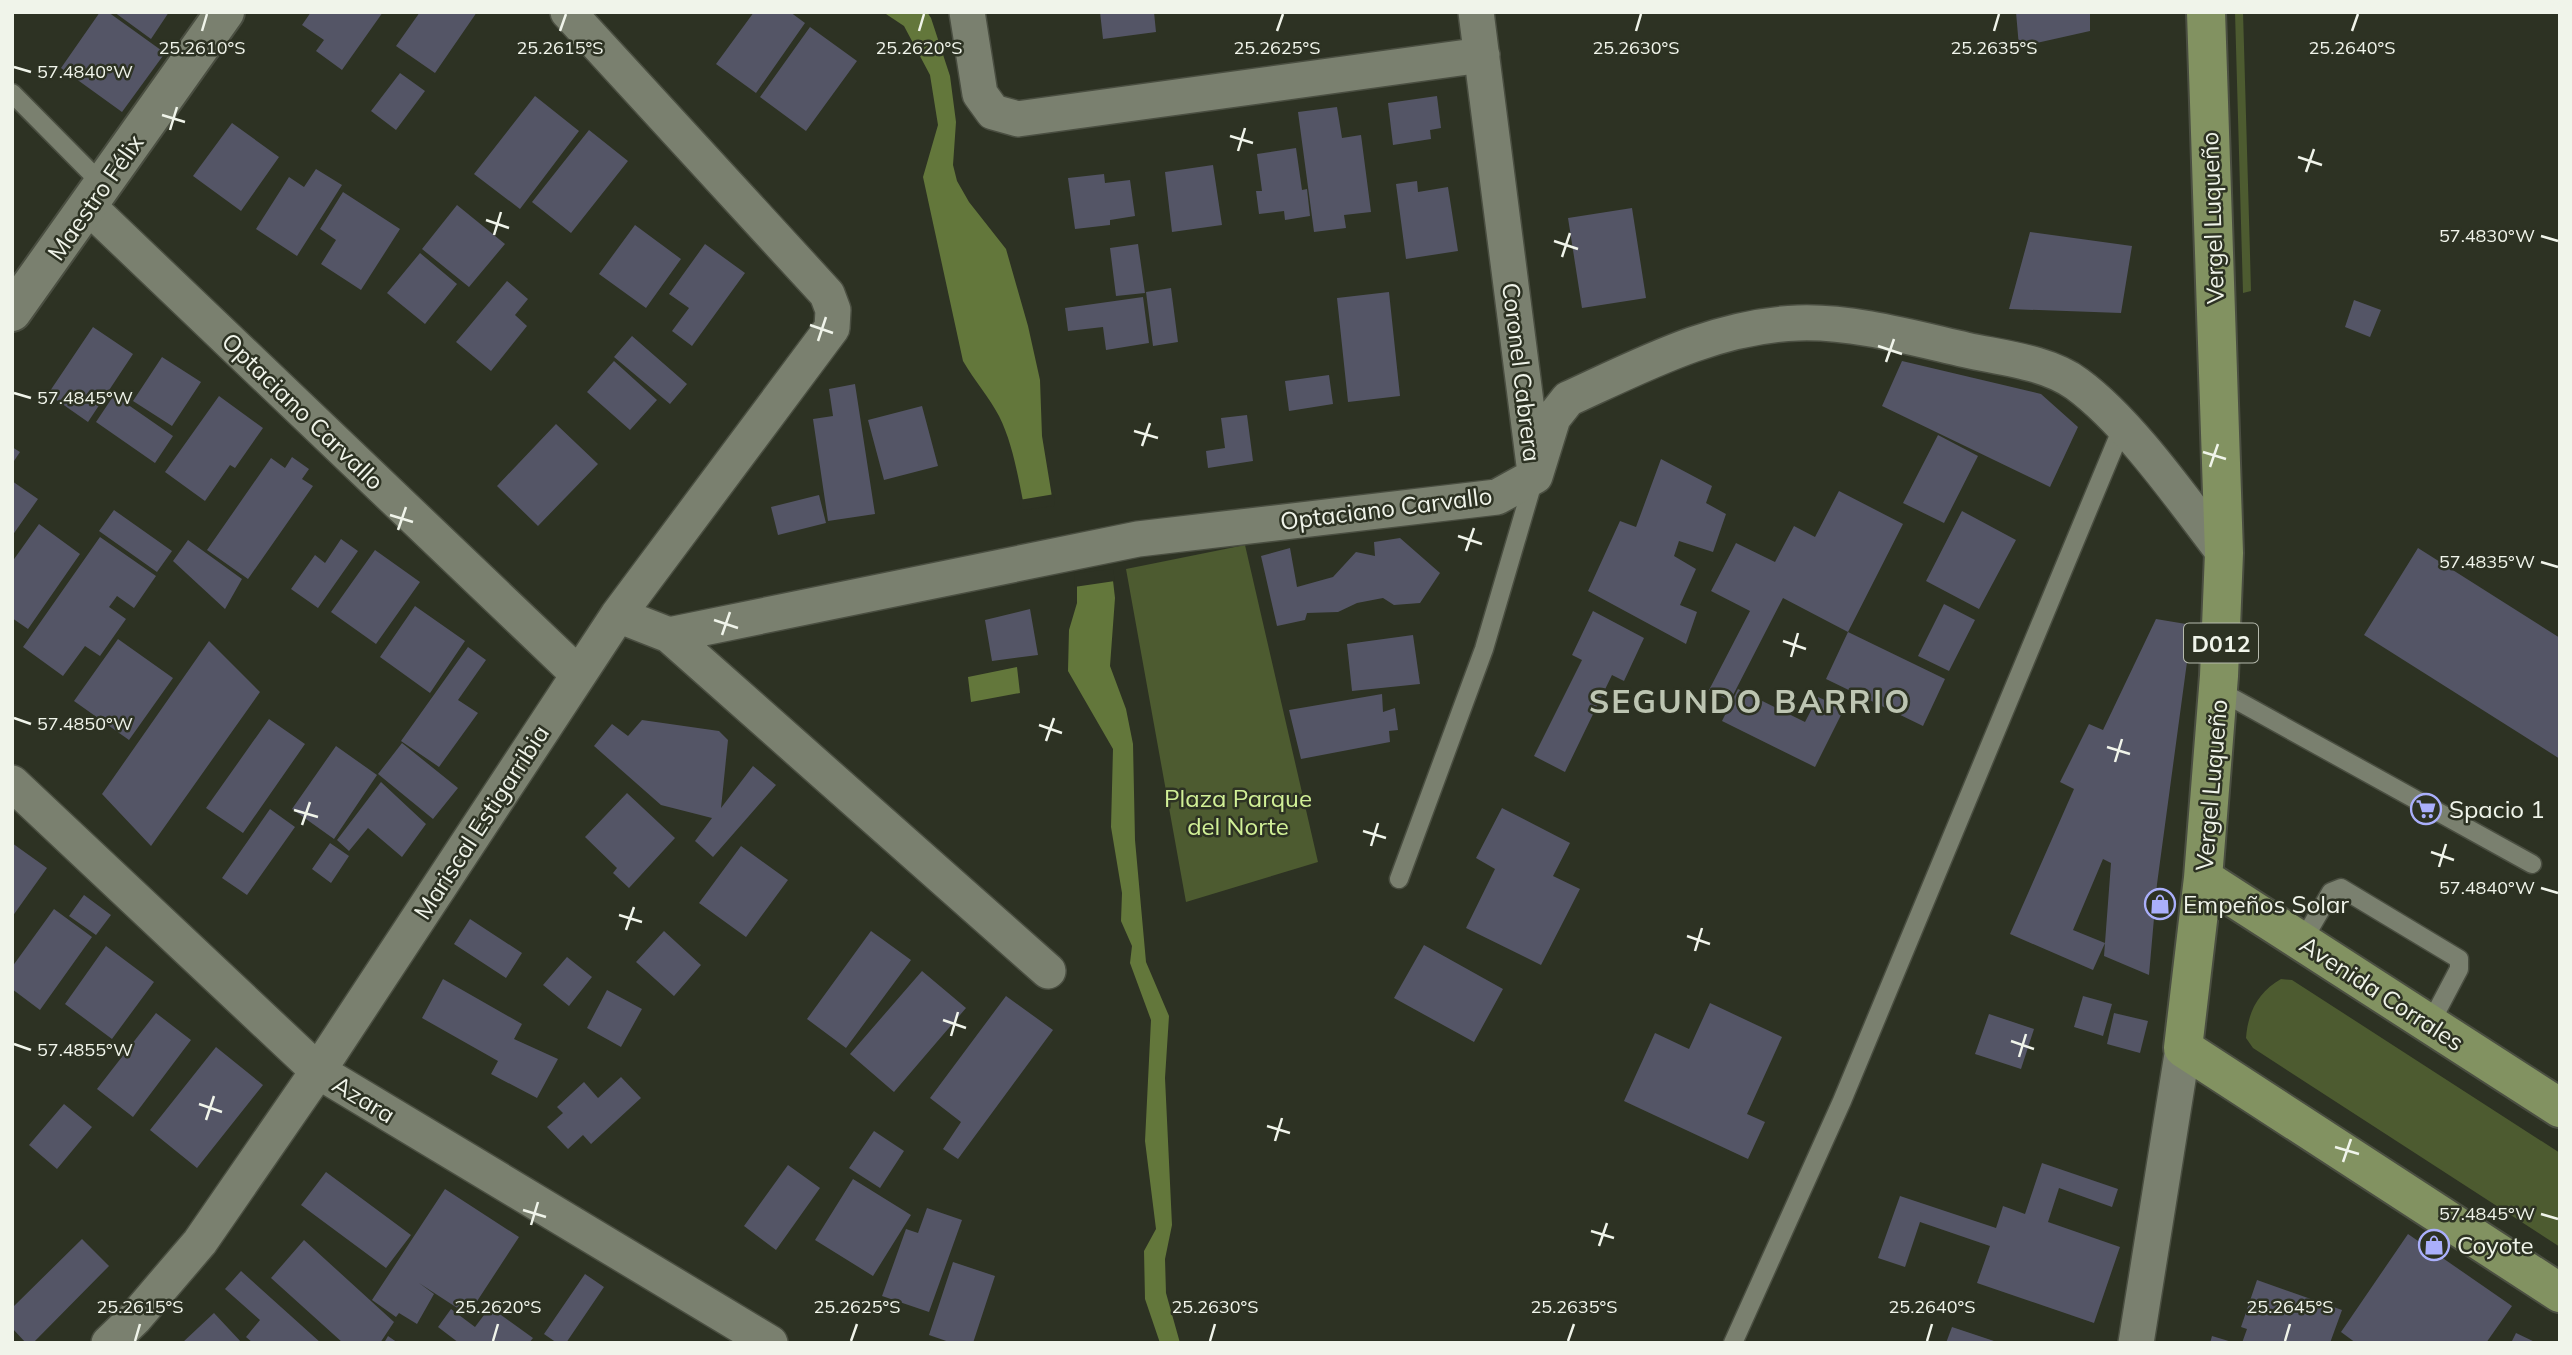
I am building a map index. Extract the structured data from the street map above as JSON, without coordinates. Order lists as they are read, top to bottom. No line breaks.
{"streets":{"main road":["Vergel Luqueño","D012","Avenida Corrales"],"street":["Maestro Félix","Coronel Cabrera","Optaciano Carvallo","Mariscal Estigarribia","Azara"]},"crossings":[["Maestro Félix","Optaciano Carvallo"],["Vergel Luqueño","Avenida Corrales"],["Coronel Cabrera","Optaciano Carvallo"],["Optaciano Carvallo","Mariscal Estigarribia"],["Mariscal Estigarribia","Azara"]],"districts":["SEGUNDO BARRIO"],"parks":["Plaza Parque del Norte"],"places":{"supermarket":["Spacio 1"],"shop":["Empeños Solar","Coyote"]},"coordinates":["25.2610°S","25.2615°S","25.2620°S","25.2625°S","25.2630°S","25.2635°S","25.2640°S","57.4840°W","57.4830°W","57.4845°W","57.4835°W","57.4850°W","57.4855°W","25.2645°S"]}
